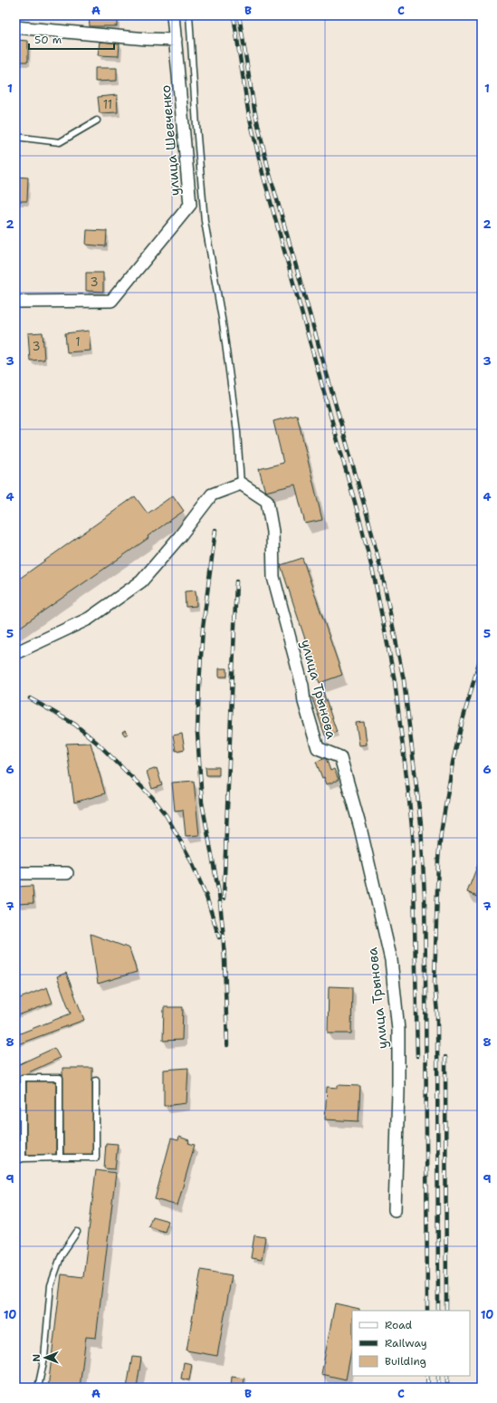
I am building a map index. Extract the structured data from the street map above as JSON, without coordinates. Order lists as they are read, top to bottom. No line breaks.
{"streets":{"street":["улица Шевченко","улица Трынова"]},"house_numbers":["11","3","1","3"],"legend":["Road","Railway","Building"],"scale_bar":"50 m","north":"left","grid":{"columns":["A","B","C"],"rows":["1","2","3","4","5","6","7","8","9","10"]}}
